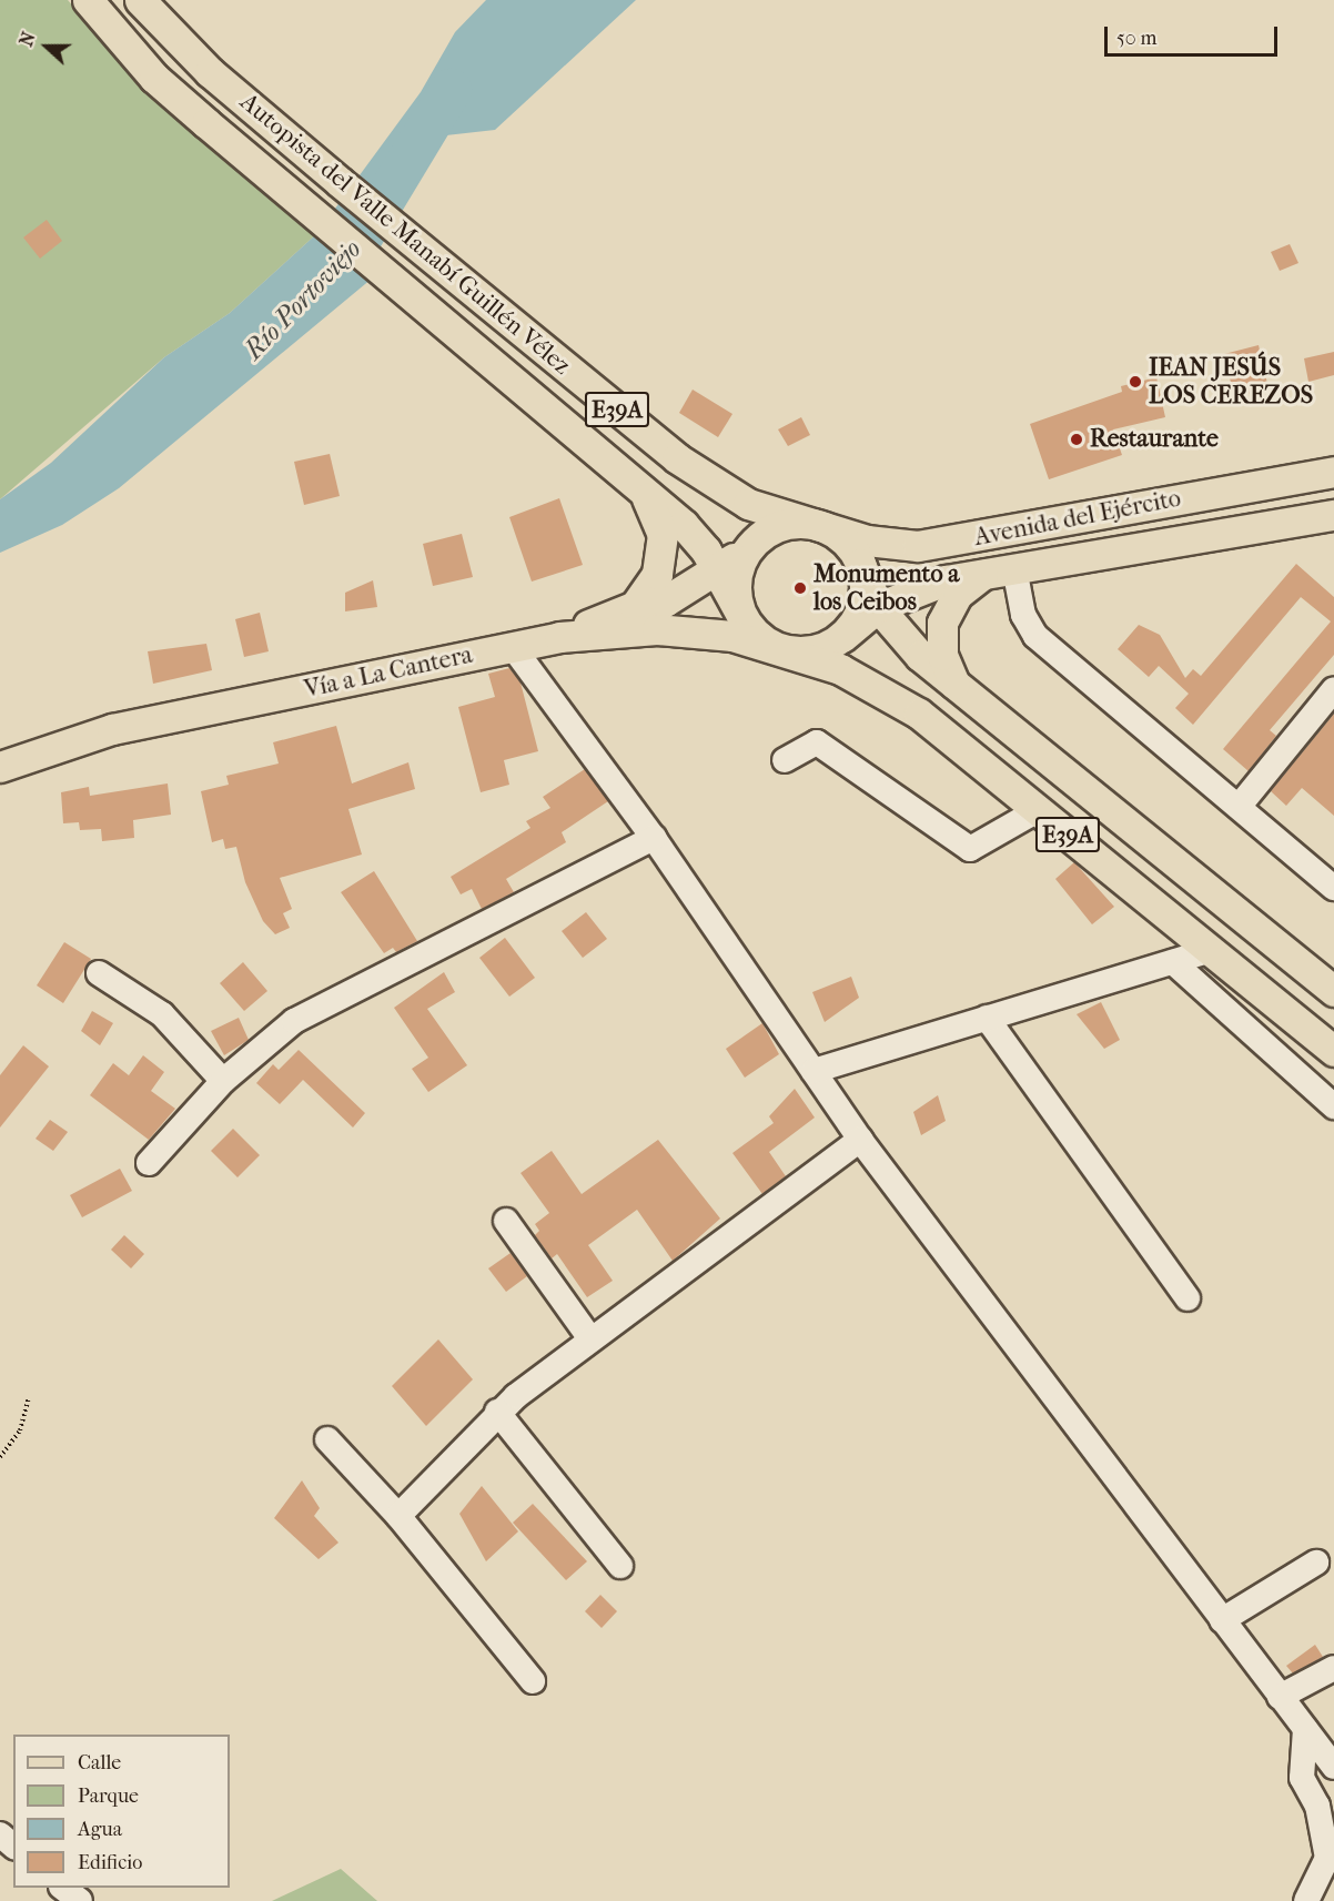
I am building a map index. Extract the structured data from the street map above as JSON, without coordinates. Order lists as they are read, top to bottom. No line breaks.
{"streets":{"main road":["Autopista del Valle Manabí Guillén Vélez","E39A","Avenida del Ejército","Vía a La Cantera"]},"crossings":[["Autopista del Valle Manabí Guillén Vélez","E39A"],["Autopista del Valle Manabí Guillén Vélez","Avenida del Ejército"],["Autopista del Valle Manabí Guillén Vélez","Vía a La Cantera"],["E39A","Avenida del Ejército"],["E39A","Vía a La Cantera"],["Avenida del Ejército","Vía a La Cantera"]],"water":["Río Portoviejo"],"places":["IEAN JESÚS LOS CEREZOS","Restaurante","Monumento a los Ceibos"],"legend":["Calle","Parque","Agua","Edificio"],"scale_bar":"50 m","north":"left"}
